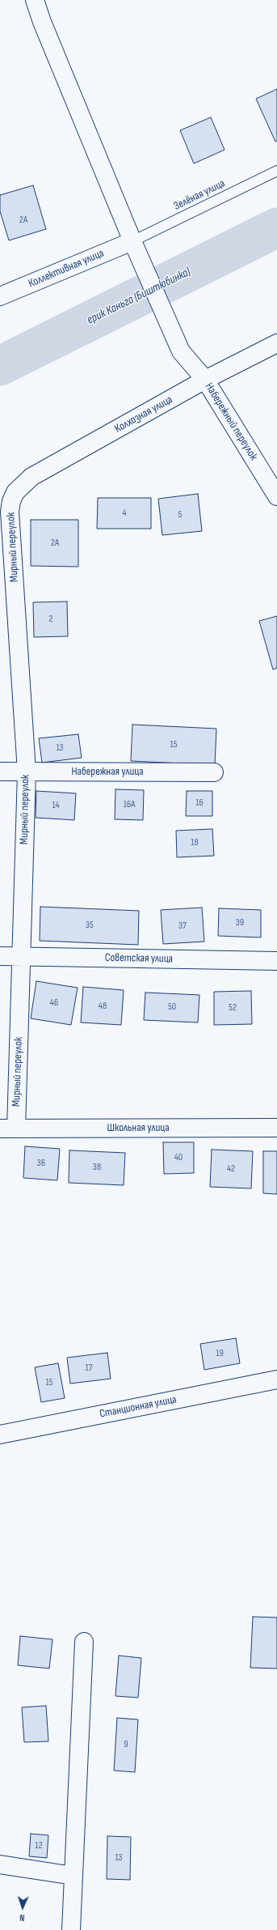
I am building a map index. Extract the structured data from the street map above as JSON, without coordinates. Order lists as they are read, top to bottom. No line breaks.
{"streets":{"street":["Коллективная улица","Колхозная улица","Набережный переулок","Мирный переулок","Набережная улица","Советская улица","Школьная улица","Станционная улица"],"lane":["Зелёная улица"]},"crossings":[["Зелёная улица","Коллективная улица"],["Зелёная улица","Набережный переулок"],["Коллективная улица","Набережный переулок"],["Колхозная улица","Набережный переулок"],["Колхозная улица","Мирный переулок"],["Мирный переулок","Набережная улица"],["Мирный переулок","Советская улица"],["Мирный переулок","Школьная улица"]],"water":["ерик Каньга (Биштюбинка)"],"house_numbers":["2А","4","5","2А","2","15","13","16","16А","14","18","39","35","37","46","48","50","52","40","36","38","42","19","17","15","9","12","13"],"north":"bottom"}
